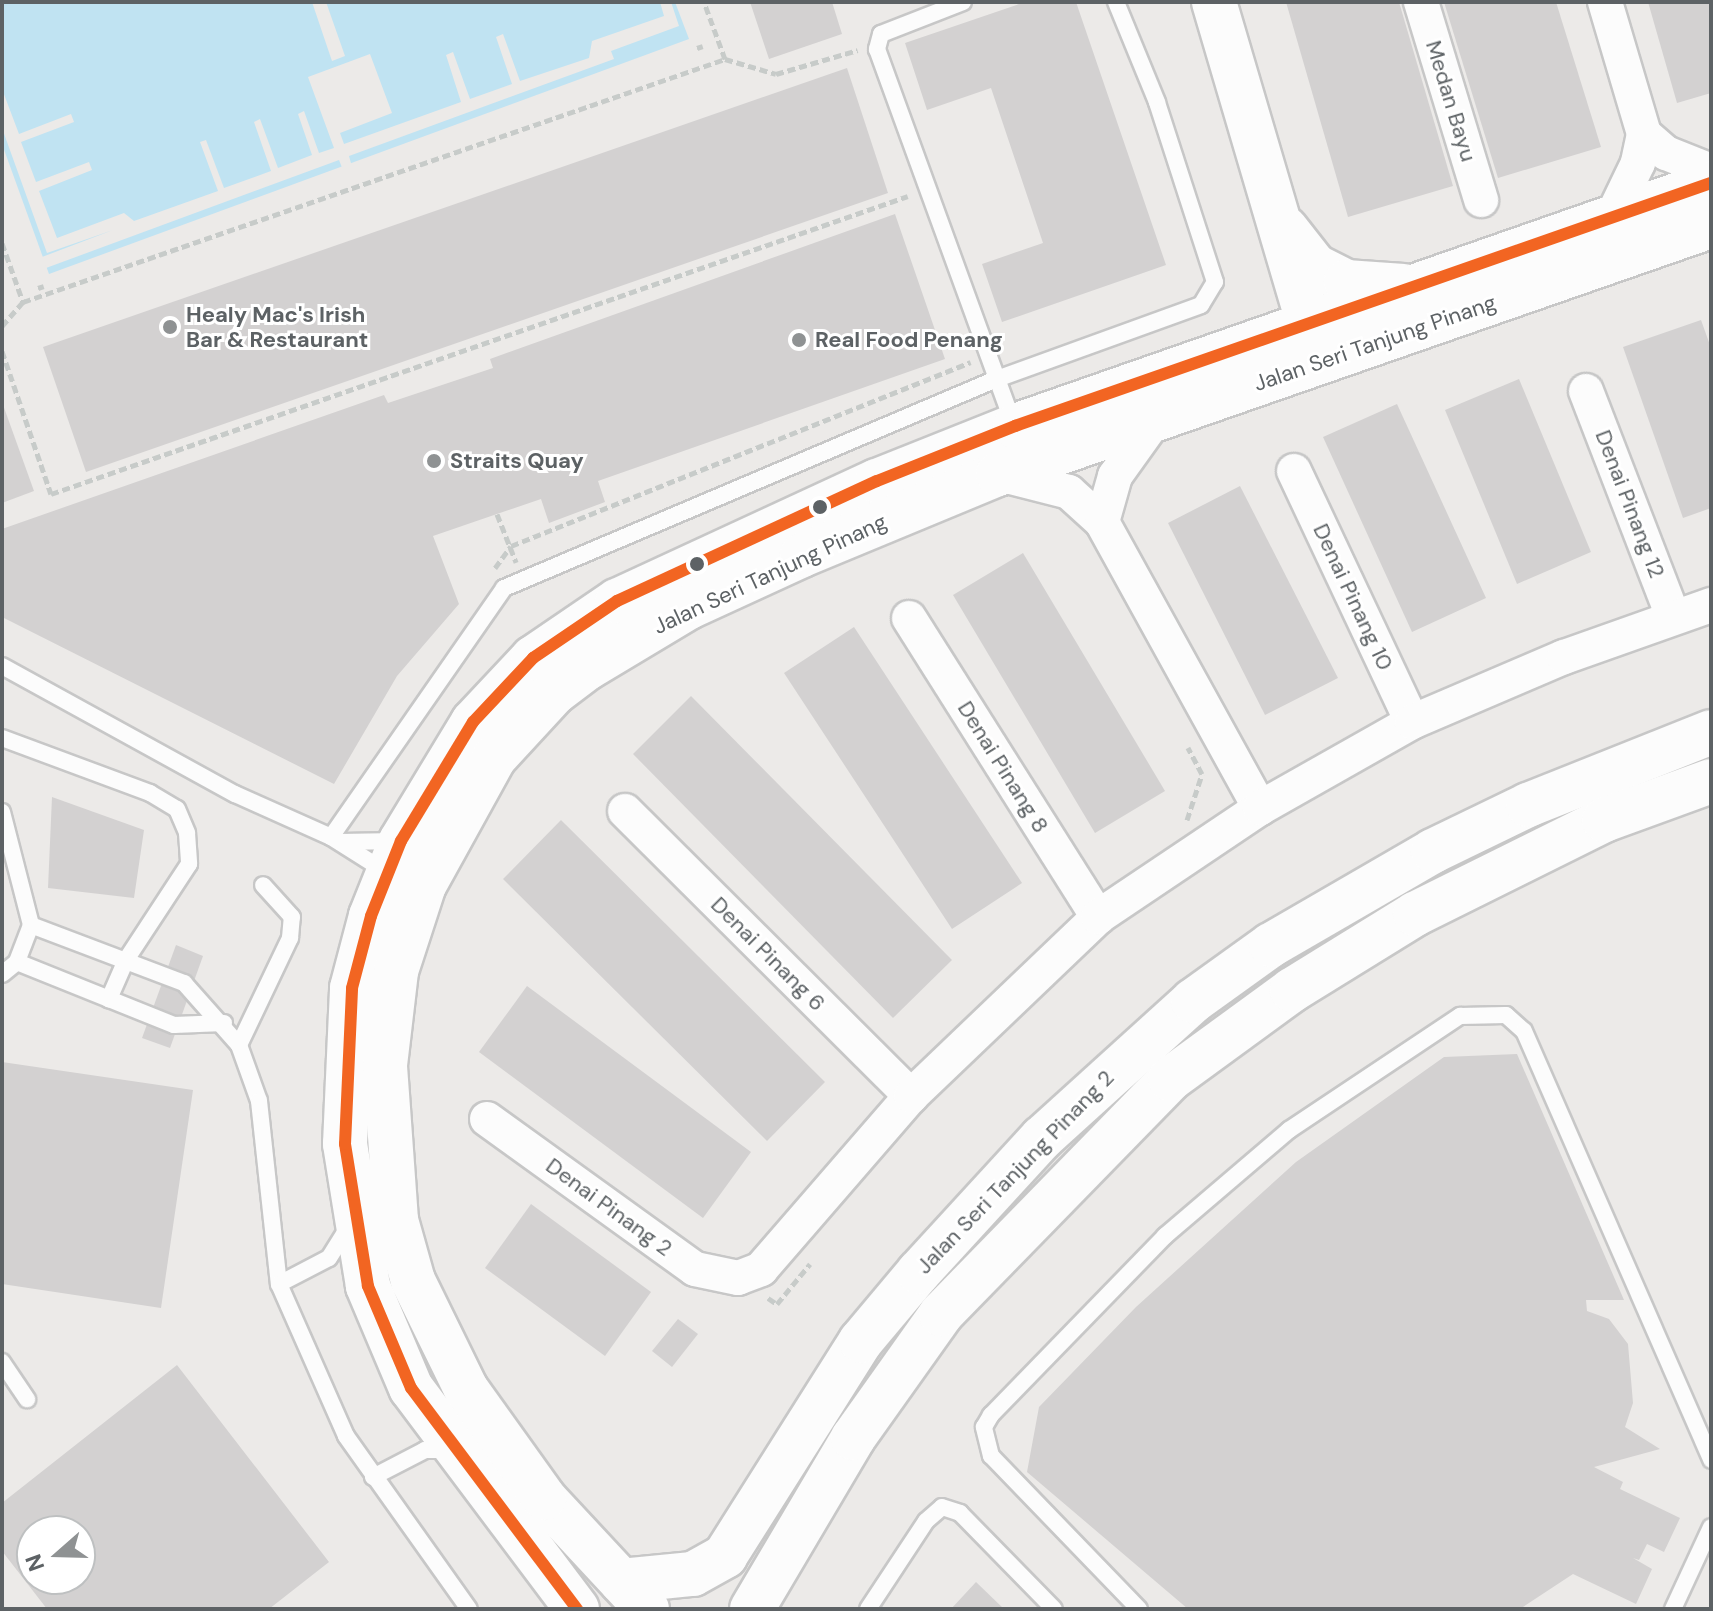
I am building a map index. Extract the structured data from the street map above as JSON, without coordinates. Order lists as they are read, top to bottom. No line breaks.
{"streets":{"main road":["Jalan Seri Tanjung Pinang","Jalan Seri Tanjung Pinang 2"],"street":["Medan Bayu","Denai Pinang 12","Denai Pinang 10","Denai Pinang 8","Denai Pinang 6","Denai Pinang 2"]},"crossings":[["Jalan Seri Tanjung Pinang","Jalan Seri Tanjung Pinang 2"]],"places":["Healy Mac's Irish Bar & Restaurant","Real Food Penang","Straits Quay"],"north":"left"}
